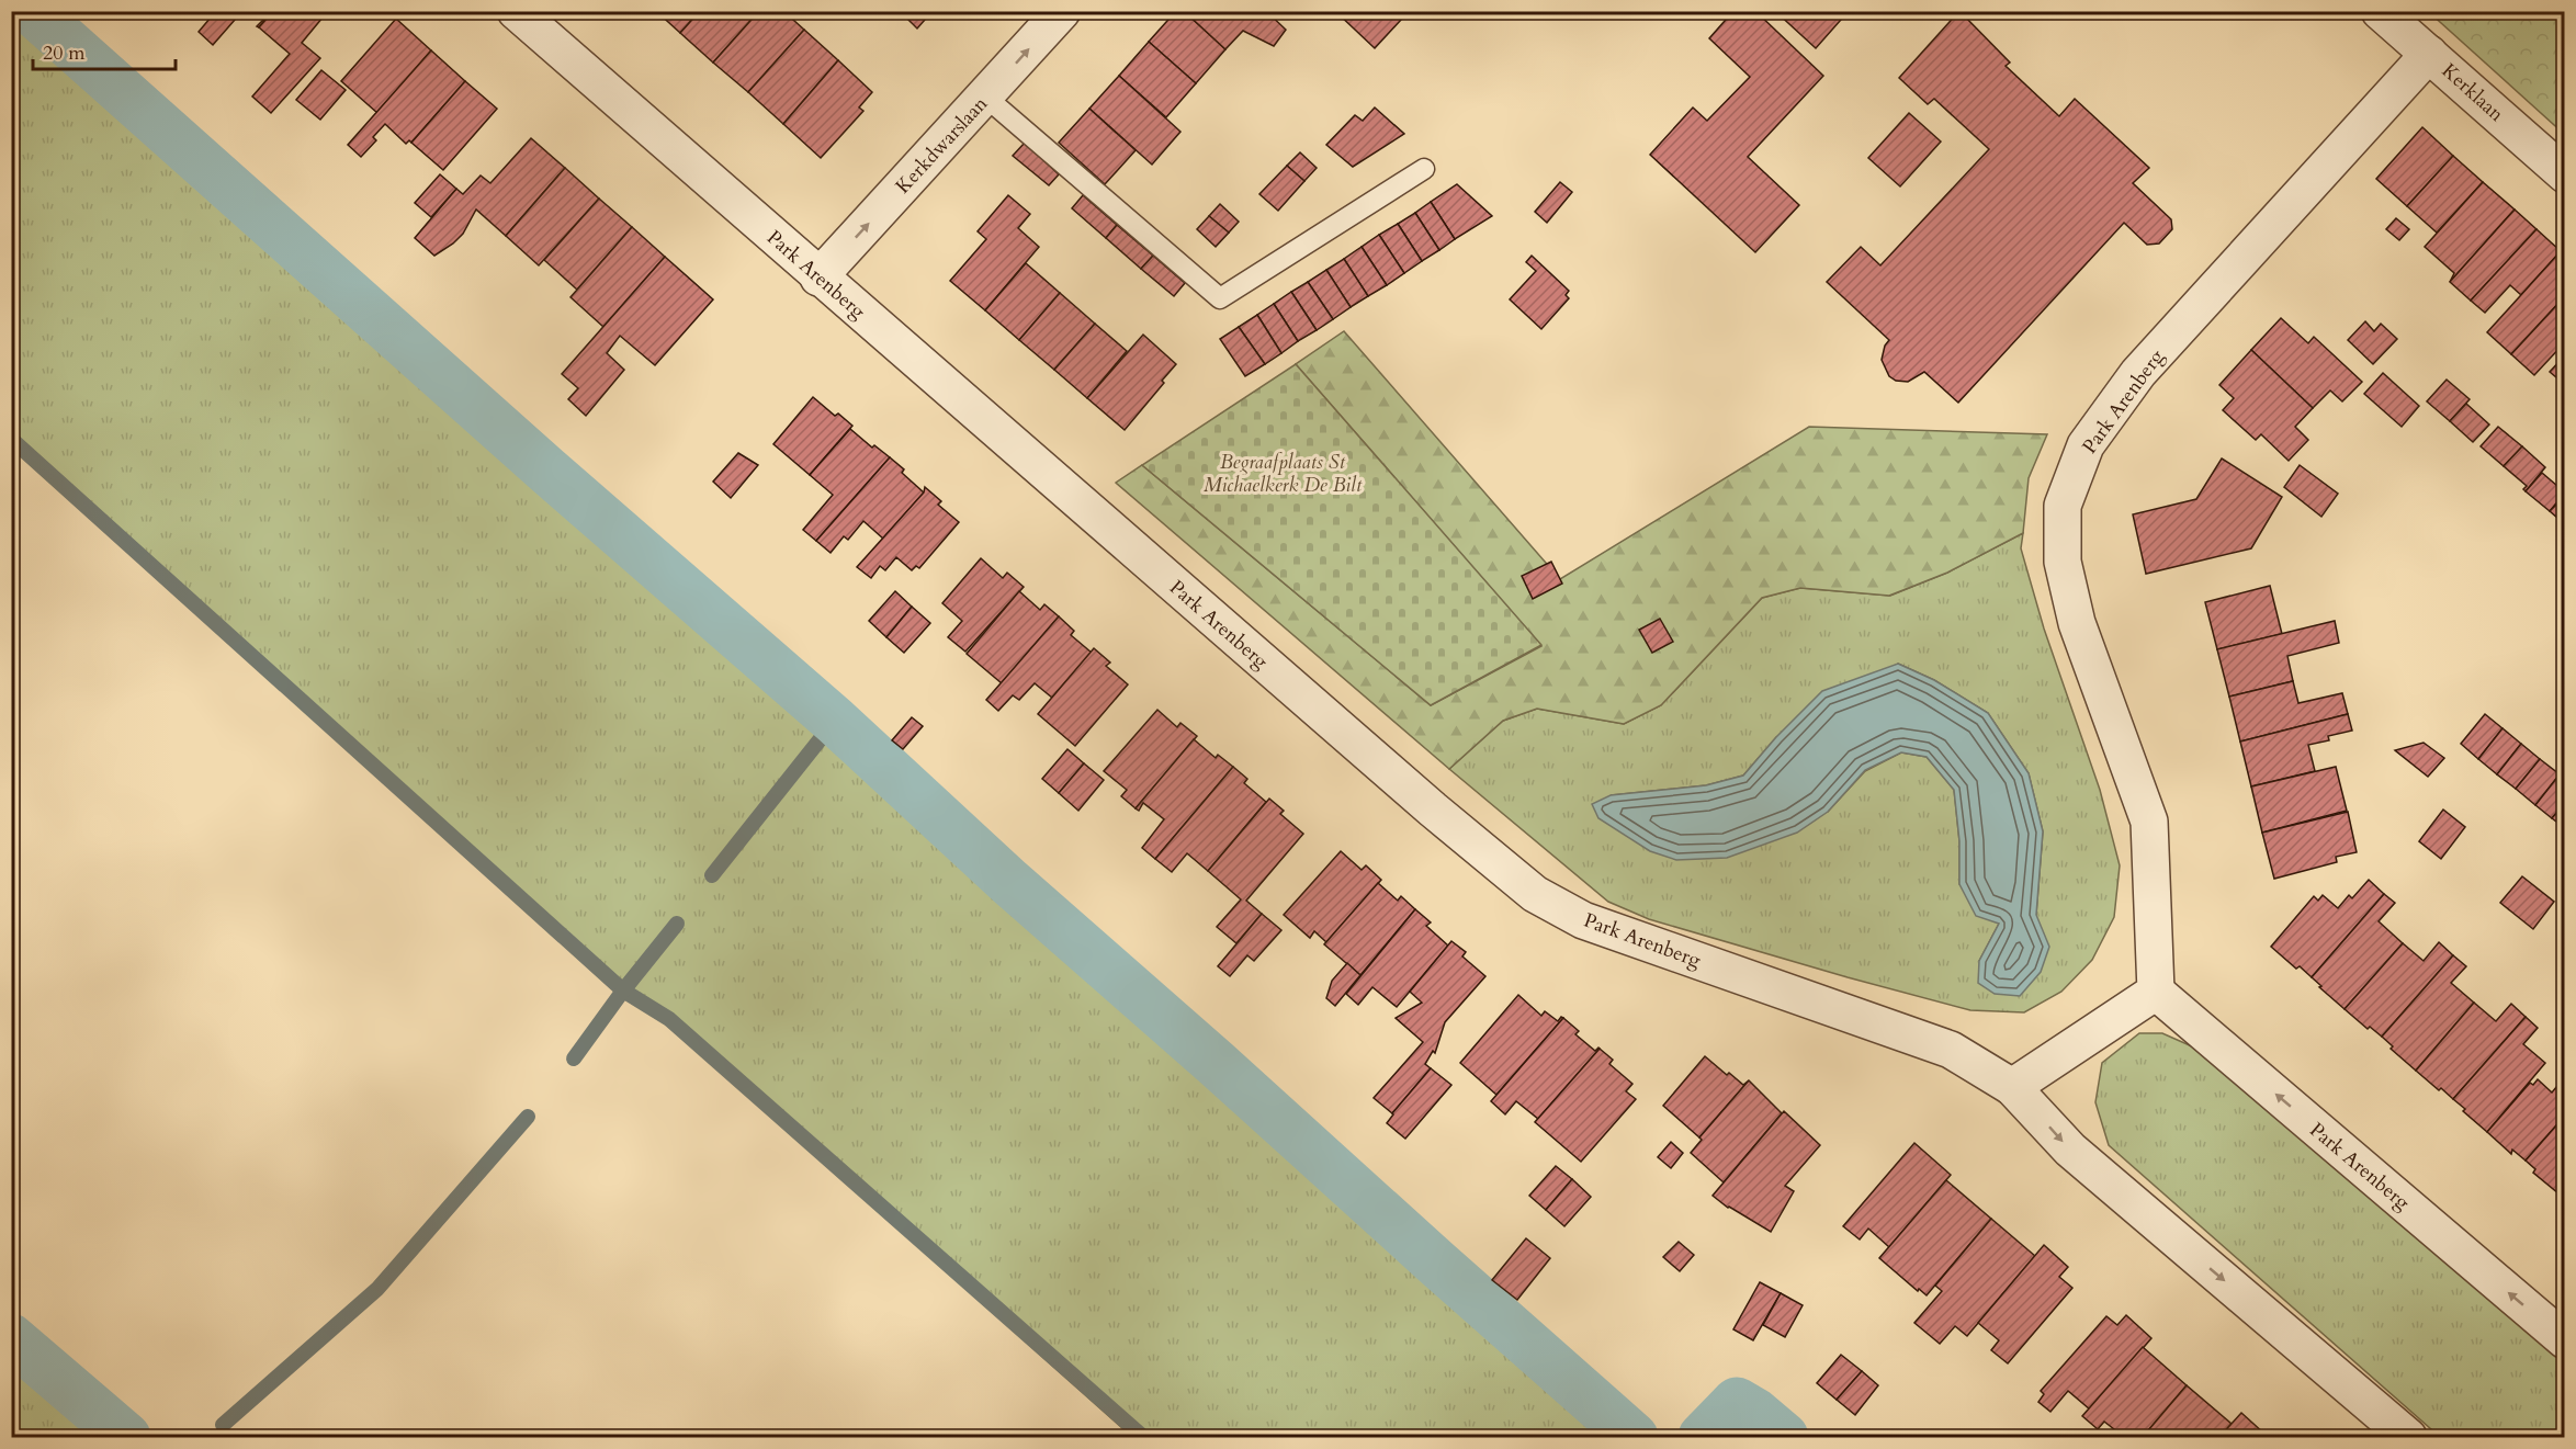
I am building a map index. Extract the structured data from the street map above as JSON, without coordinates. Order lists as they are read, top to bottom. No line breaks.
{"streets":{"street":["Kerklaan","Kerkdwarslaan","Park Arenberg"]},"crossings":[["Kerklaan","Park Arenberg"],["Kerkdwarslaan","Park Arenberg"]],"one_way":["Kerkdwarslaan"],"parks":["Begraafplaats St Michaelkerk De Bilt"],"scale_bar":"20 m"}
